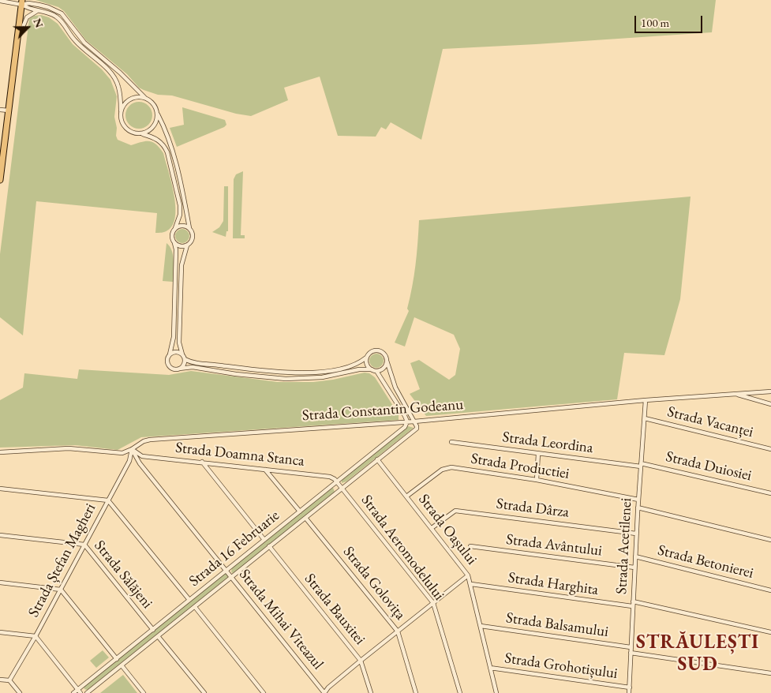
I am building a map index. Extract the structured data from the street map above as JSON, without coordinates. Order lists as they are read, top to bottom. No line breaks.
{"streets":{"street":["Strada Constantin Godeanu","Strada Vacanței","Strada Leordina","Strada Doamna Stanca","Strada Productiei","Strada Duiosiei","Strada Dârza","Strada Oașului","Strada Avântului","Strada Acetilenei","Strada Aeromodelului","Strada 16 Februarie","Strada Ștefan Magheri","Strada Betonierei","Strada Sălăjeni","Strada Golovița","Strada Harghita","Strada Bauxitei","Strada Mihai Viteazul","Strada Balsamului","Strada Grohotișului"]},"crossings":[["Strada Constantin Godeanu","Strada Doamna Stanca"],["Strada Constantin Godeanu","Strada Acetilenei"],["Strada Constantin Godeanu","Strada 16 Februarie"],["Strada Constantin Godeanu","Strada Ștefan Magheri"],["Strada Constantin Godeanu","Strada Mihai Viteazul"],["Strada Vacanței","Strada Acetilenei"],["Strada Leordina","Strada Duiosiei"],["Strada Leordina","Strada Acetilenei"],["Strada Doamna Stanca","Strada Aeromodelului"],["Strada Doamna Stanca","Strada 16 Februarie"],["Strada Doamna Stanca","Strada Ștefan Magheri"],["Strada Doamna Stanca","Strada Mihai Viteazul"],["Strada Productiei","Strada Oașului"],["Strada Productiei","Strada Acetilenei"],["Strada Duiosiei","Strada Acetilenei"],["Strada Dârza","Strada Oașului"],["Strada Dârza","Strada Acetilenei"],["Strada Oașului","Strada 16 Februarie"],["Strada Oașului","Strada Harghita"],["Strada Oașului","Strada Balsamului"],["Strada Oașului","Strada Grohotișului"],["Strada Avântului","Strada Acetilenei"],["Strada Acetilenei","Strada Betonierei"],["Strada Acetilenei","Strada Harghita"],["Strada Acetilenei","Strada Balsamului"],["Strada Acetilenei","Strada Grohotișului"],["Strada Aeromodelului","Strada 16 Februarie"],["Strada 16 Februarie","Strada Sălăjeni"],["Strada 16 Februarie","Strada Golovița"],["Strada 16 Februarie","Strada Bauxitei"],["Strada 16 Februarie","Strada Mihai Viteazul"],["Strada Ștefan Magheri","Strada Sălăjeni"],["Strada Ștefan Magheri","Strada Mihai Viteazul"]],"districts":["STRĂULEȘTI SUD"],"scale_bar":"100 m","north":"top right"}
